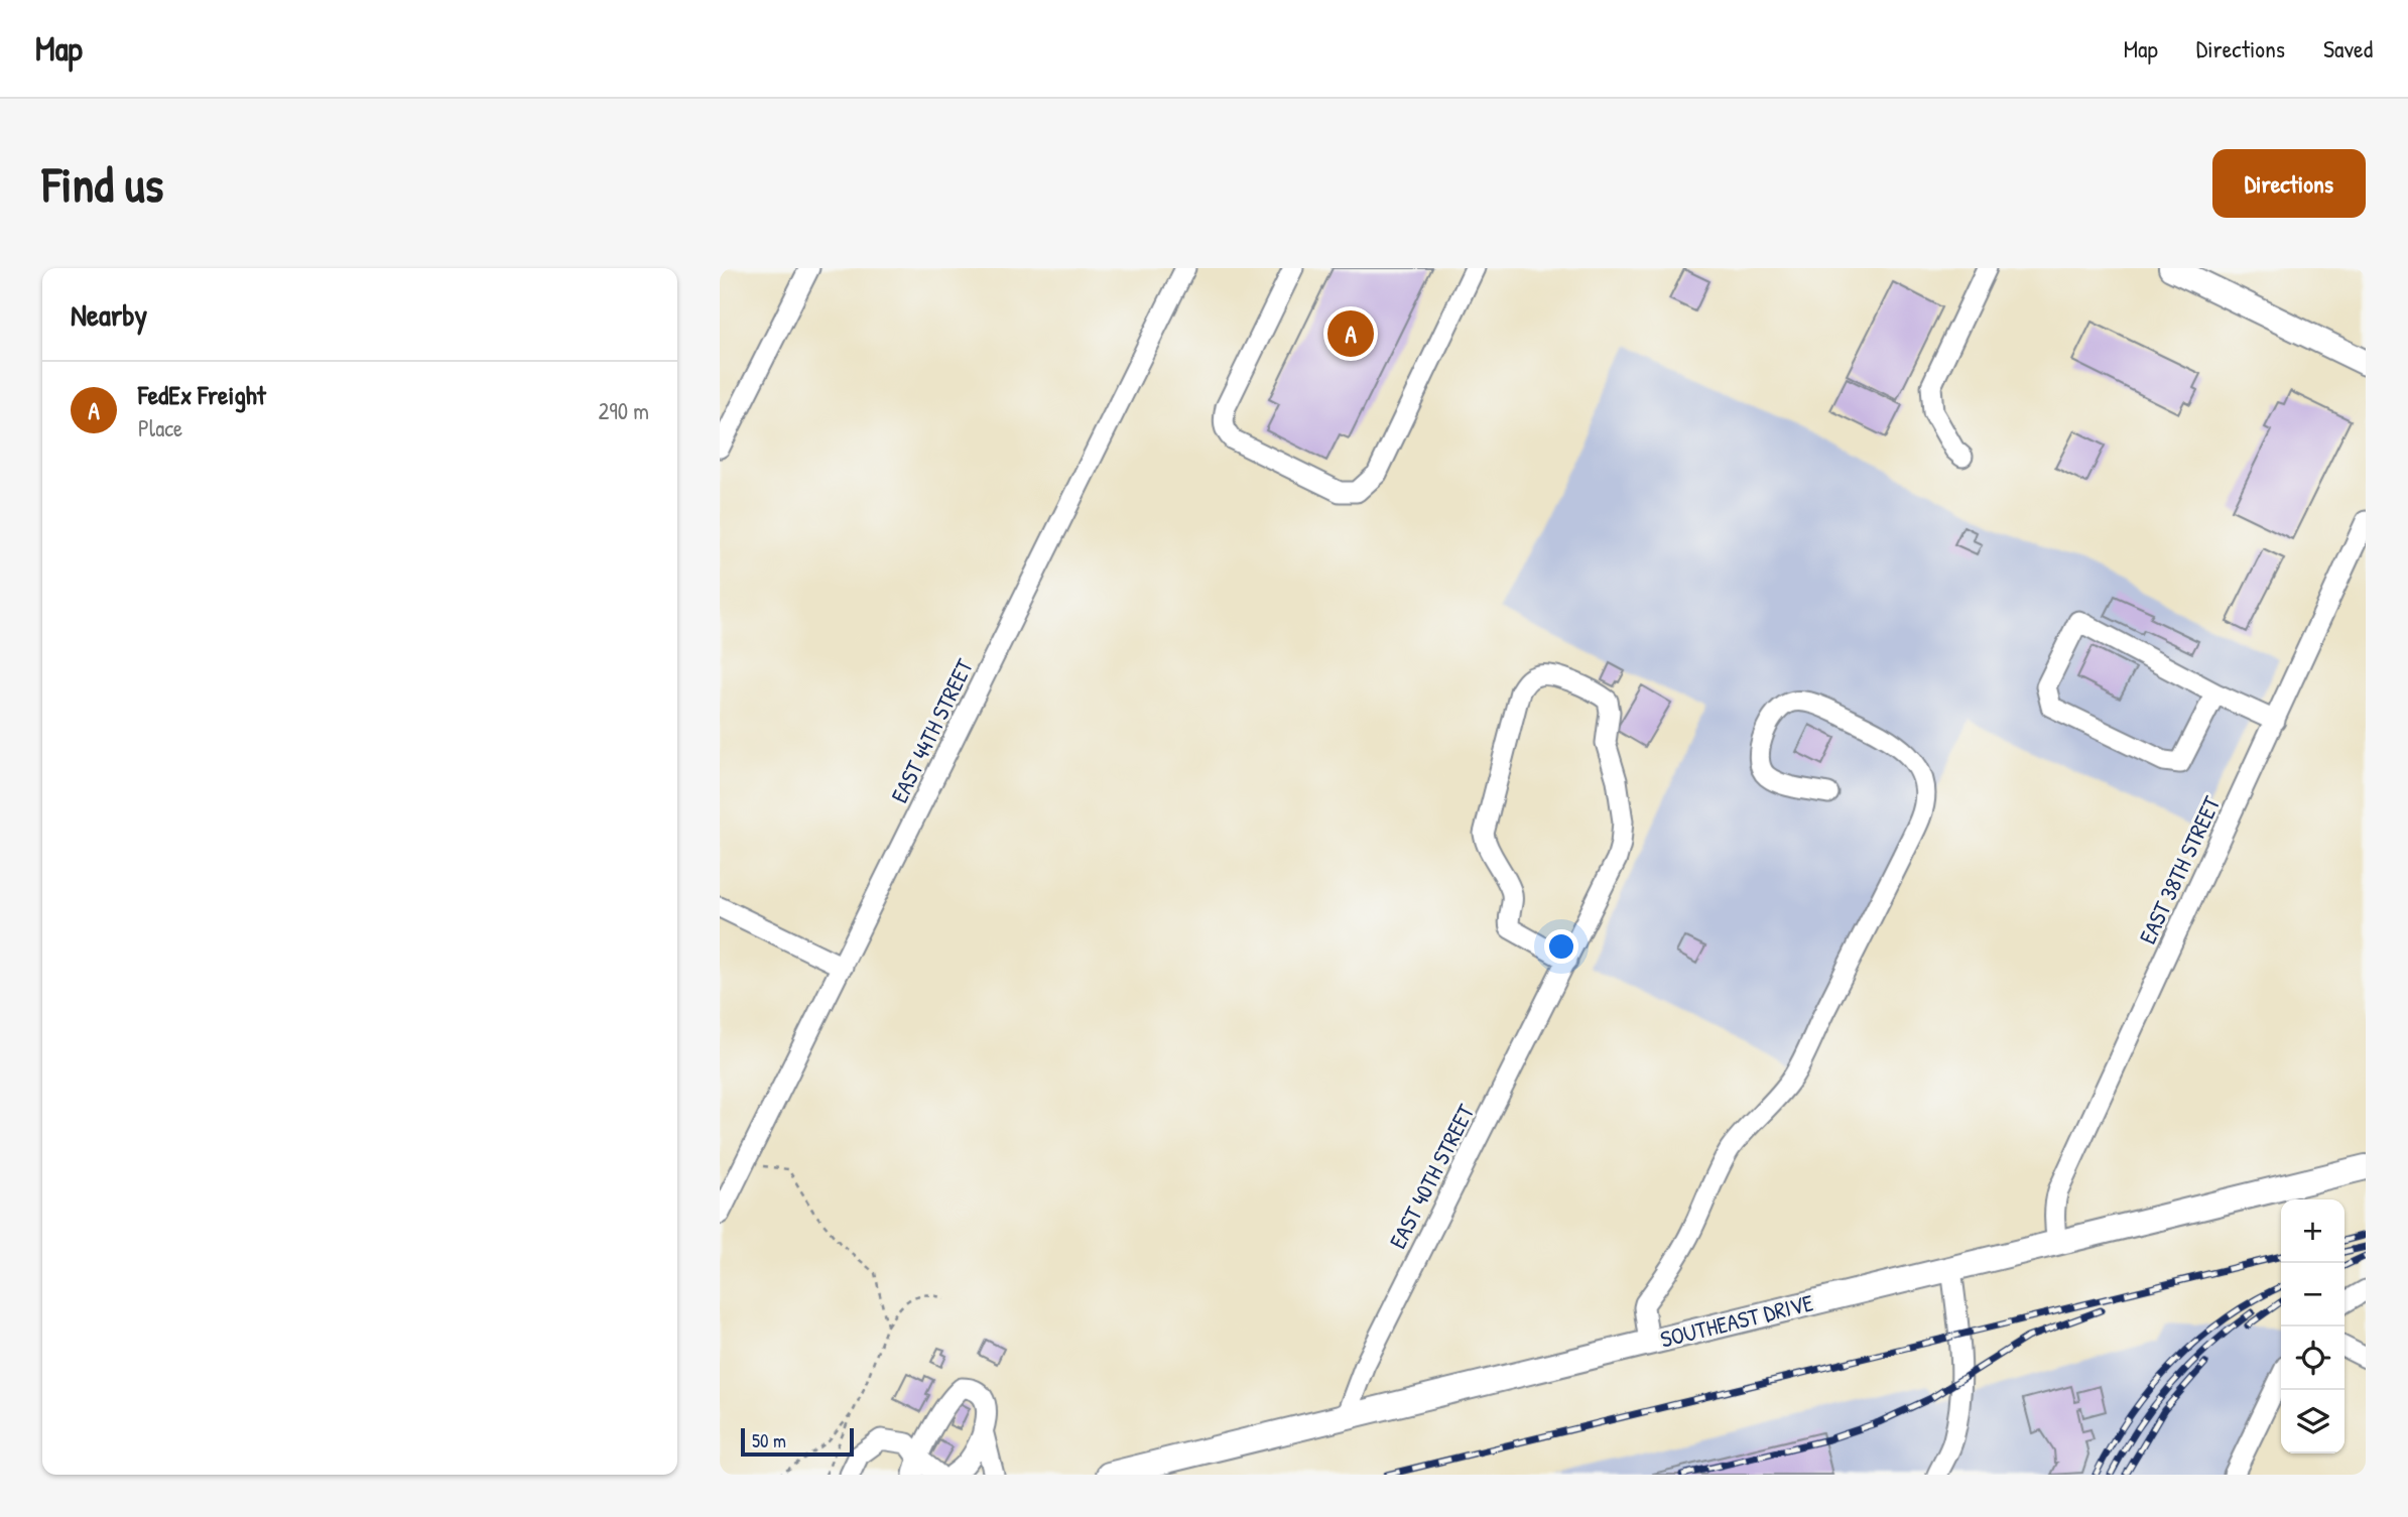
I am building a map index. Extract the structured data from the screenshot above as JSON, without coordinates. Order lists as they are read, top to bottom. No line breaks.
{"streets":{"main road":["SOUTHEAST DRIVE"],"street":["EAST 44TH STREET","EAST 38TH STREET","EAST 40TH STREET"]},"crossings":[["EAST 38TH STREET","SOUTHEAST DRIVE"],["EAST 40TH STREET","SOUTHEAST DRIVE"]],"scale_bar":"50 m","page":{"header":"Map","nav":["Map","Directions","Saved"],"buttons":"Directions","title":"Find us","heading":"Nearby","pins":"A","list":[{"mark":"A","name":"FedEx Freight","note":"Place","value":"290 m"}],"map_buttons":["+","−"],"scale":"50 m"}}
